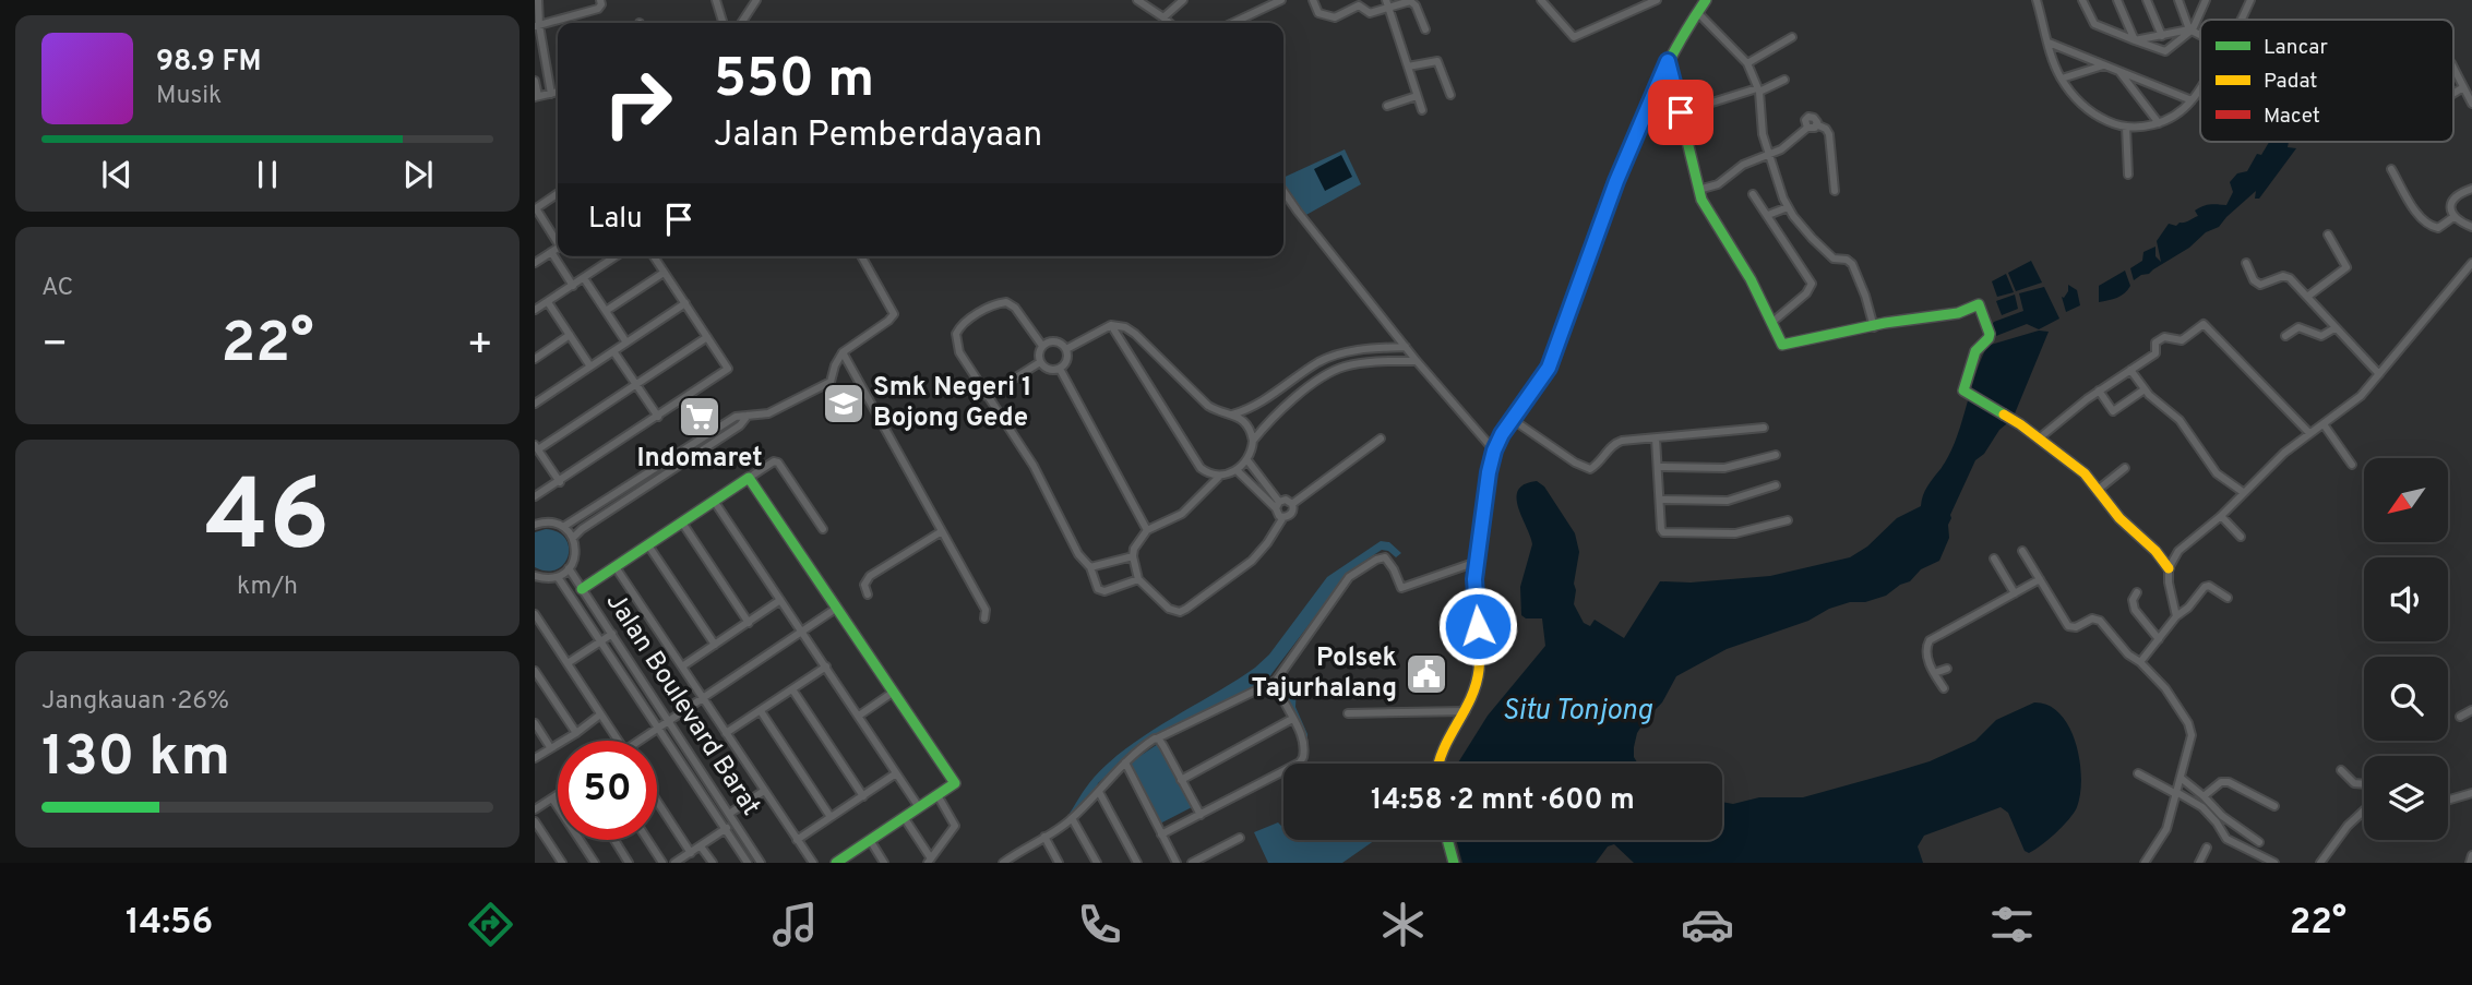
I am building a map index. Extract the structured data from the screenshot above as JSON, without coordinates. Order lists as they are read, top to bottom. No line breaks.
{"streets":{"street":["Jalan Boulevard Barat"]},"water":["Situ Tonjong"],"places":{"school or university":["Smk Negeri 1 Bojong Gede"],"supermarket":["Indomaret"],"public building":["Polsek Tajurhalang"]},"legend":["Lancar","Padat","Macet"],"north":"bottom left","page":{"turn":["550 m","Jalan Pemberdayaan"],"song":["98.9 FM","Musik"],"then":"Lalu","tile":["AC",["46","km/h"],["Jangkauan · 26%","130 km"]],"heat":["−","22°","+"],"limit":"50","trip":"14:58 · 2 mnt · 600 m","tabs":["14:56","22°"]}}
